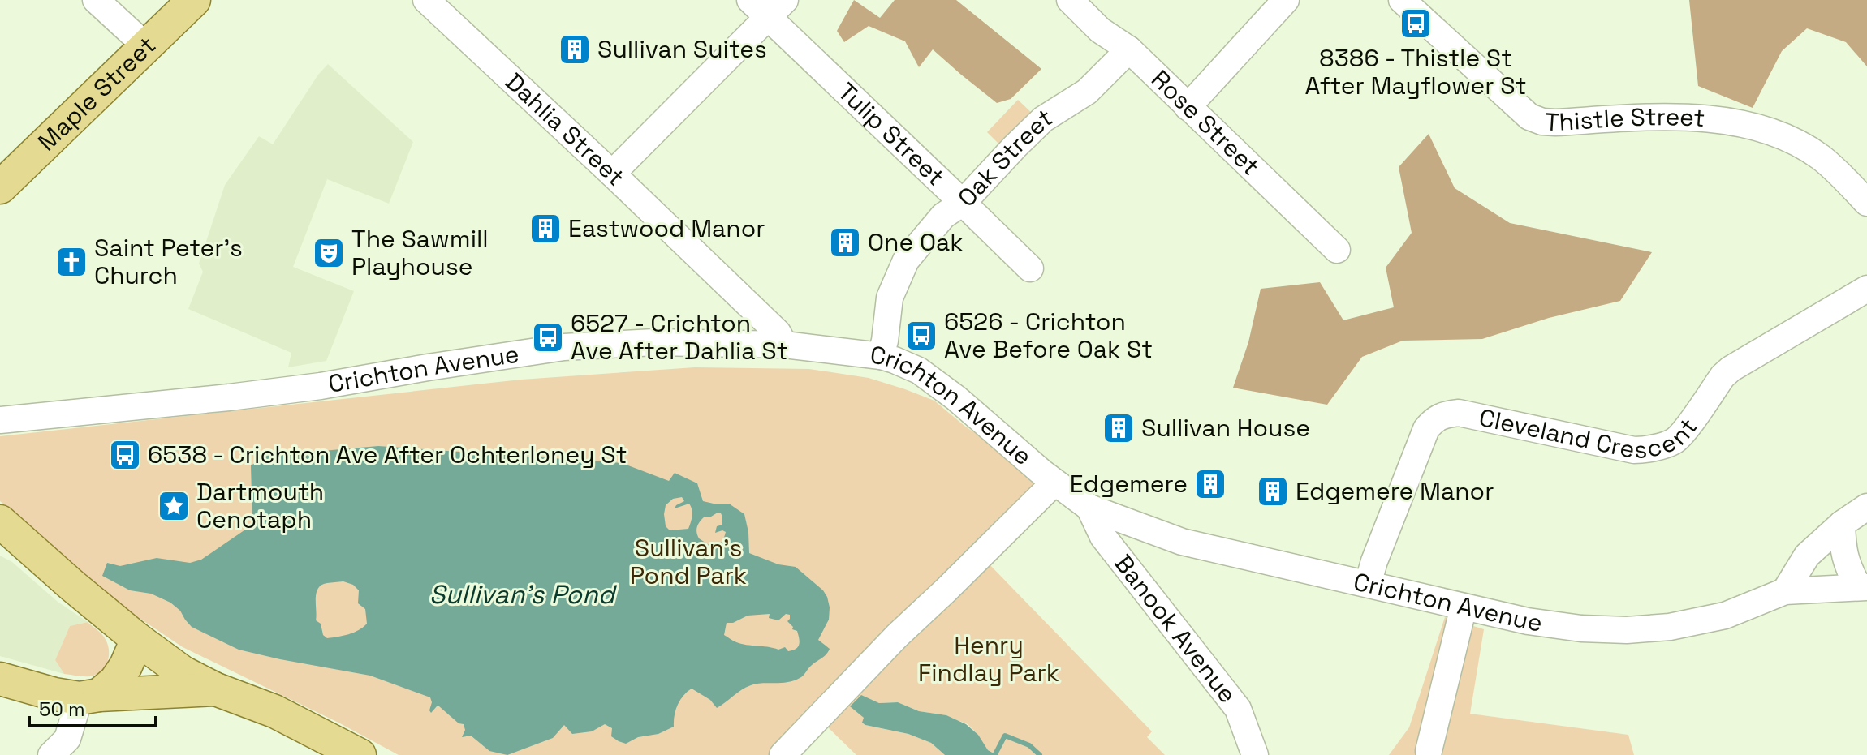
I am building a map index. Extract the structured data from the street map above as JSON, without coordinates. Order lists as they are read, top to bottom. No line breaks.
{"streets":{"main road":["Maple Street"],"street":["Thistle Street","Rose Street","Dahlia Street","Tulip Street","Oak Street","Crichton Avenue","Cleveland Crescent","Banook Avenue"]},"crossings":[["Rose Street","Oak Street"],["Dahlia Street","Crichton Avenue"],["Tulip Street","Oak Street"],["Oak Street","Crichton Avenue"],["Crichton Avenue","Cleveland Crescent"],["Crichton Avenue","Banook Avenue"]],"water":["Sullivan's Pond"],"parks":["Sullivan's Pond Park","Henry Findlay Park"],"places":{"bus stop":["8386 - Thistle St After Mayflower St","6526 - Crichton Ave Before Oak St","6527 - Crichton Ave After Dahlia St","6538 - Crichton Ave After Ochterloney St"],"building":["Sullivan Suites","Eastwood Manor","One Oak","Sullivan House","Edgemere","Edgemere Manor"],"theatre":["The Sawmill Playhouse"],"church":["Saint Peter's Church"],"place":["Dartmouth Cenotaph"]},"scale_bar":"50 m"}
